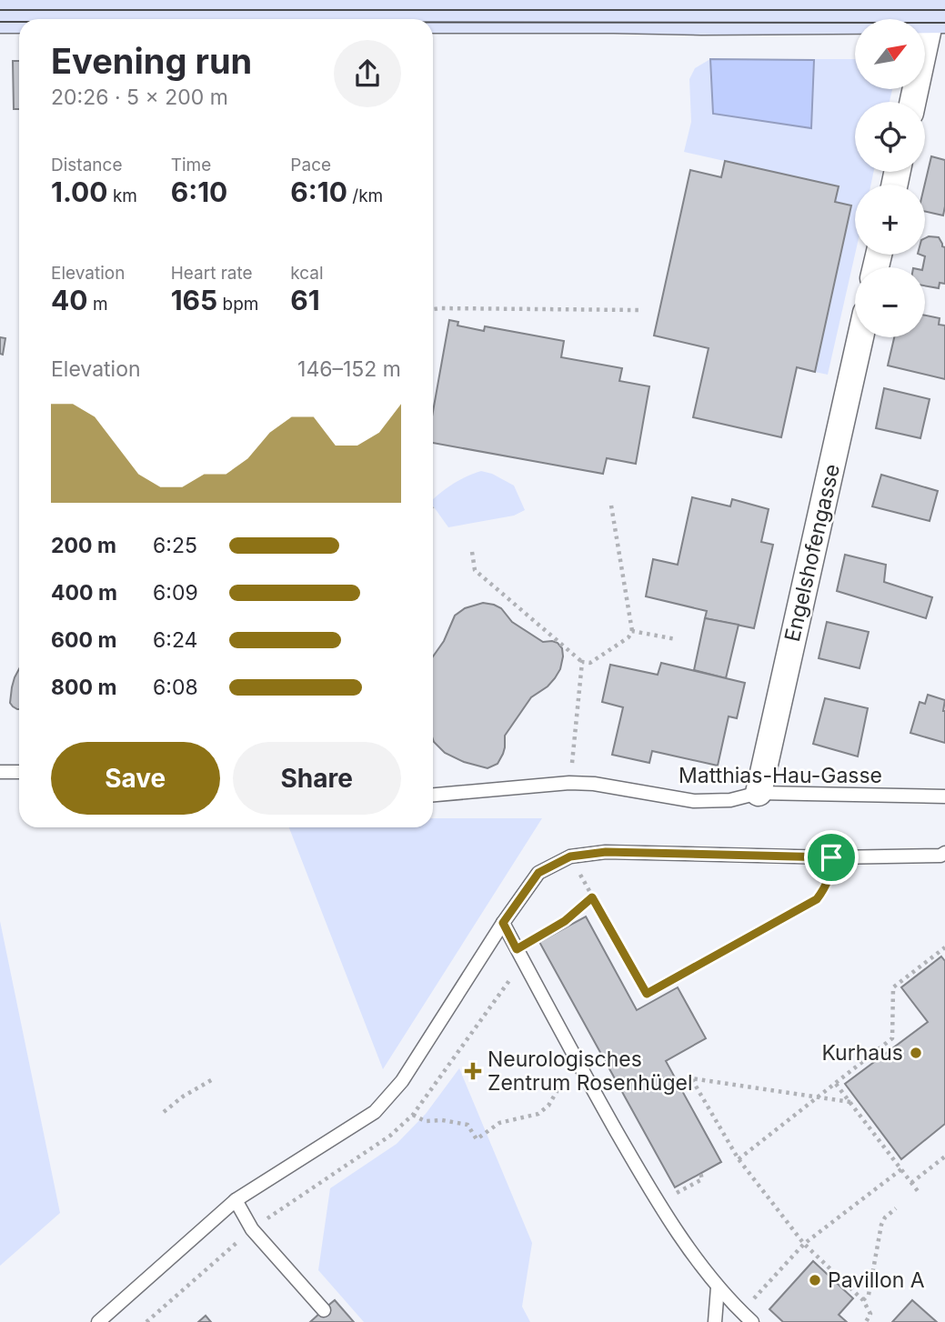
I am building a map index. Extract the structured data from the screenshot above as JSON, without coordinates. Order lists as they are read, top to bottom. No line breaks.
{"streets":{"street":["Engelshofengasse"],"lane":["Matthias-Hau-Gasse"]},"crossings":[["Engelshofengasse","Matthias-Hau-Gasse"]],"places":{"other":["Kurhaus","Pavillon A"],"health":["Neurologisches Zentrum Rosenhügel"]},"north":"top right","page":{"map_buttons":["+","−"],"heading":["Evening run","20:26 · 5 × 200 m"],"stats":[["Distance","1.00 km"],["Time","6:10"],["Pace","6:10 /km"],["Elevation","40 m"],["Heart rate","165 bpm"],["kcal","61"]],"chart":["Elevation","146–152 m"],"list":[{"name":"200 m","note":"6:25"},{"name":"400 m","note":"6:09"},{"name":"600 m","note":"6:24"},{"name":"800 m","note":"6:08"}],"buttons":["Save","Share"]}}
